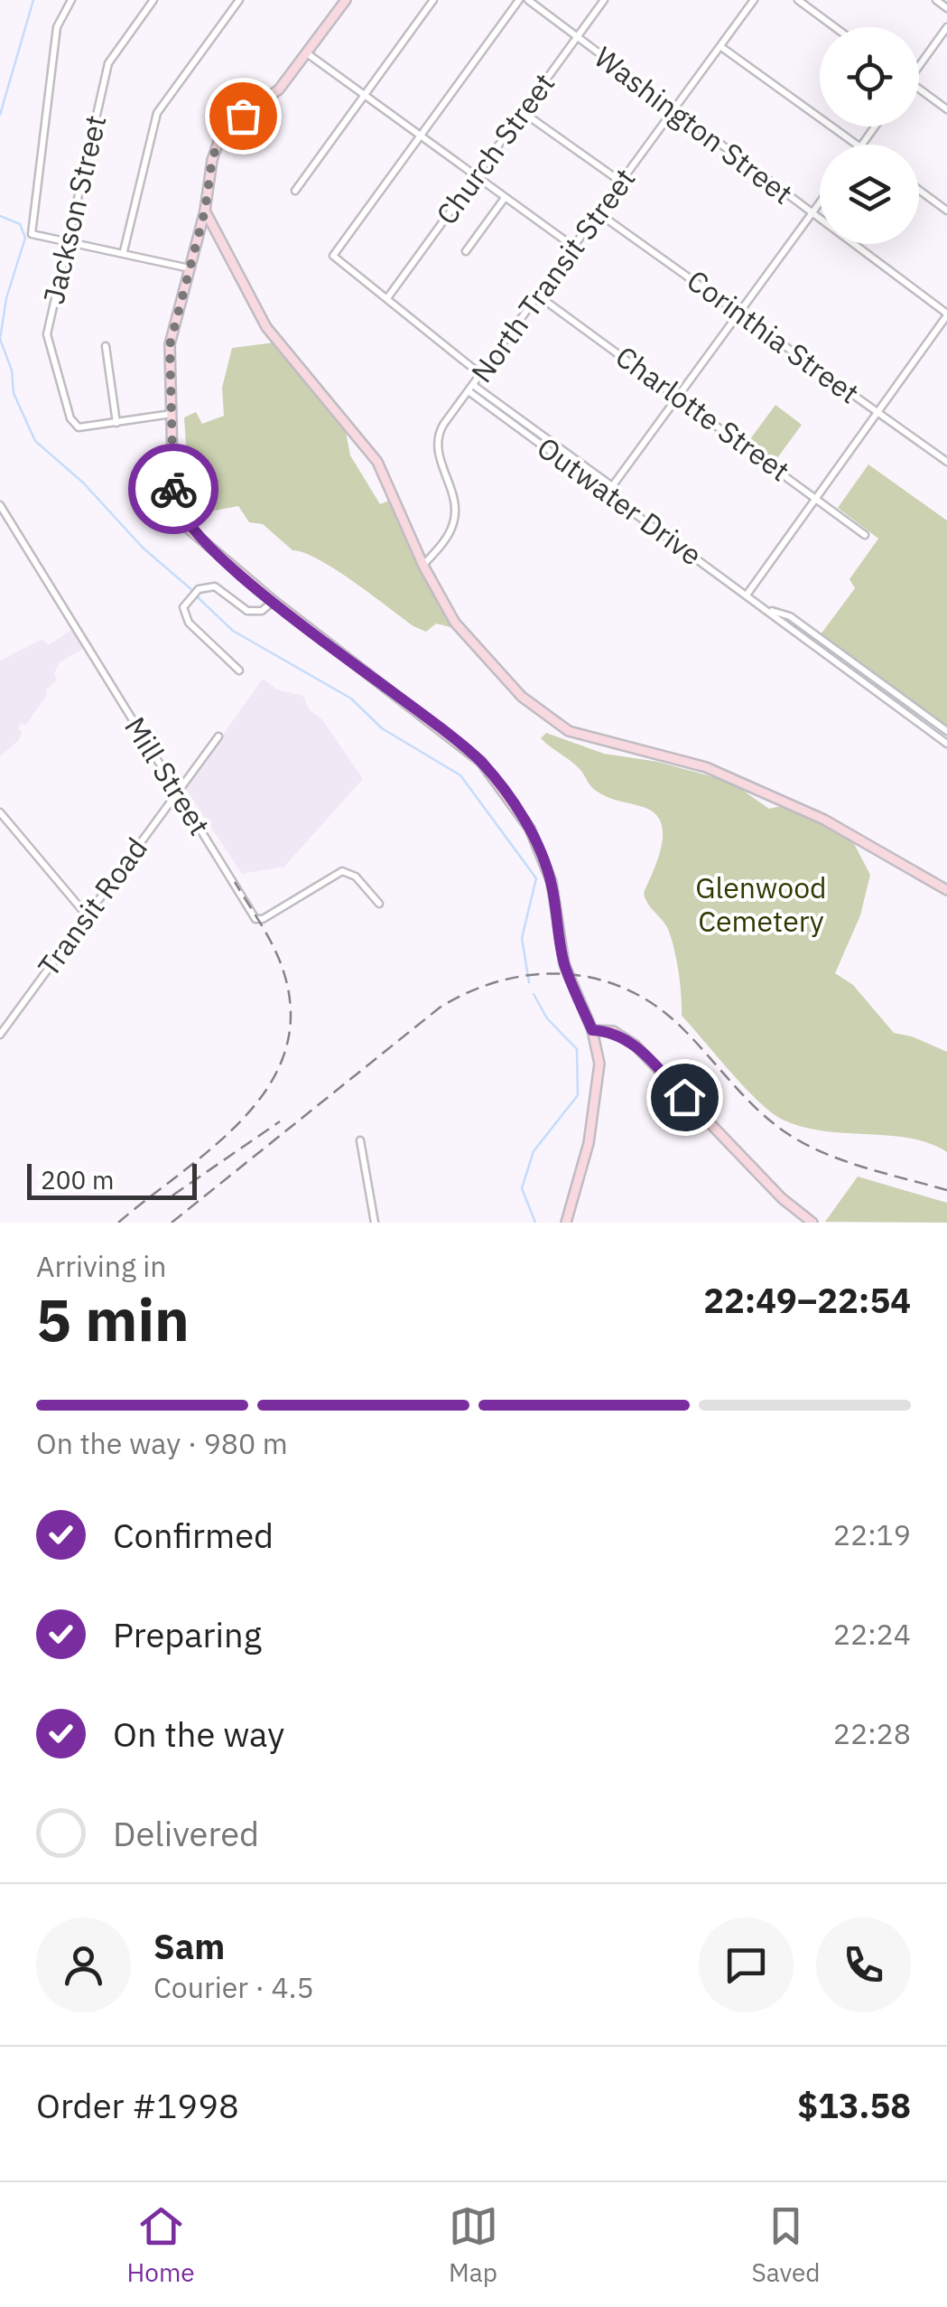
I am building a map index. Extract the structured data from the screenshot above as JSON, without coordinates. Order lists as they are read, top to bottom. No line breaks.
{"streets":{"street":["Washington Street","Church Street","Jackson Street","North Transit Street","Corinthia Street","Charlotte Street","Outwater Drive","Mill Street","Transit Road"]},"crossings":[["Washington Street","Church Street"],["Washington Street","North Transit Street"],["North Transit Street","Corinthia Street"],["North Transit Street","Charlotte Street"],["North Transit Street","Outwater Drive"],["Mill Street","Transit Road"]],"parks":["Glenwood Cemetery"],"scale_bar":"200 m","page":{"scale":"200 m","heading":["5 min","Arriving in","22:49–22:54"],"panel":["Sam","Courier · 4.5","Order #1998","$13.58"],"bar":"On the way · 980 m","list":[["Confirmed","22:19"],["Preparing","22:24"],["On the way","22:28"],"Delivered"],"tabs":["Home","Map","Saved"]}}
